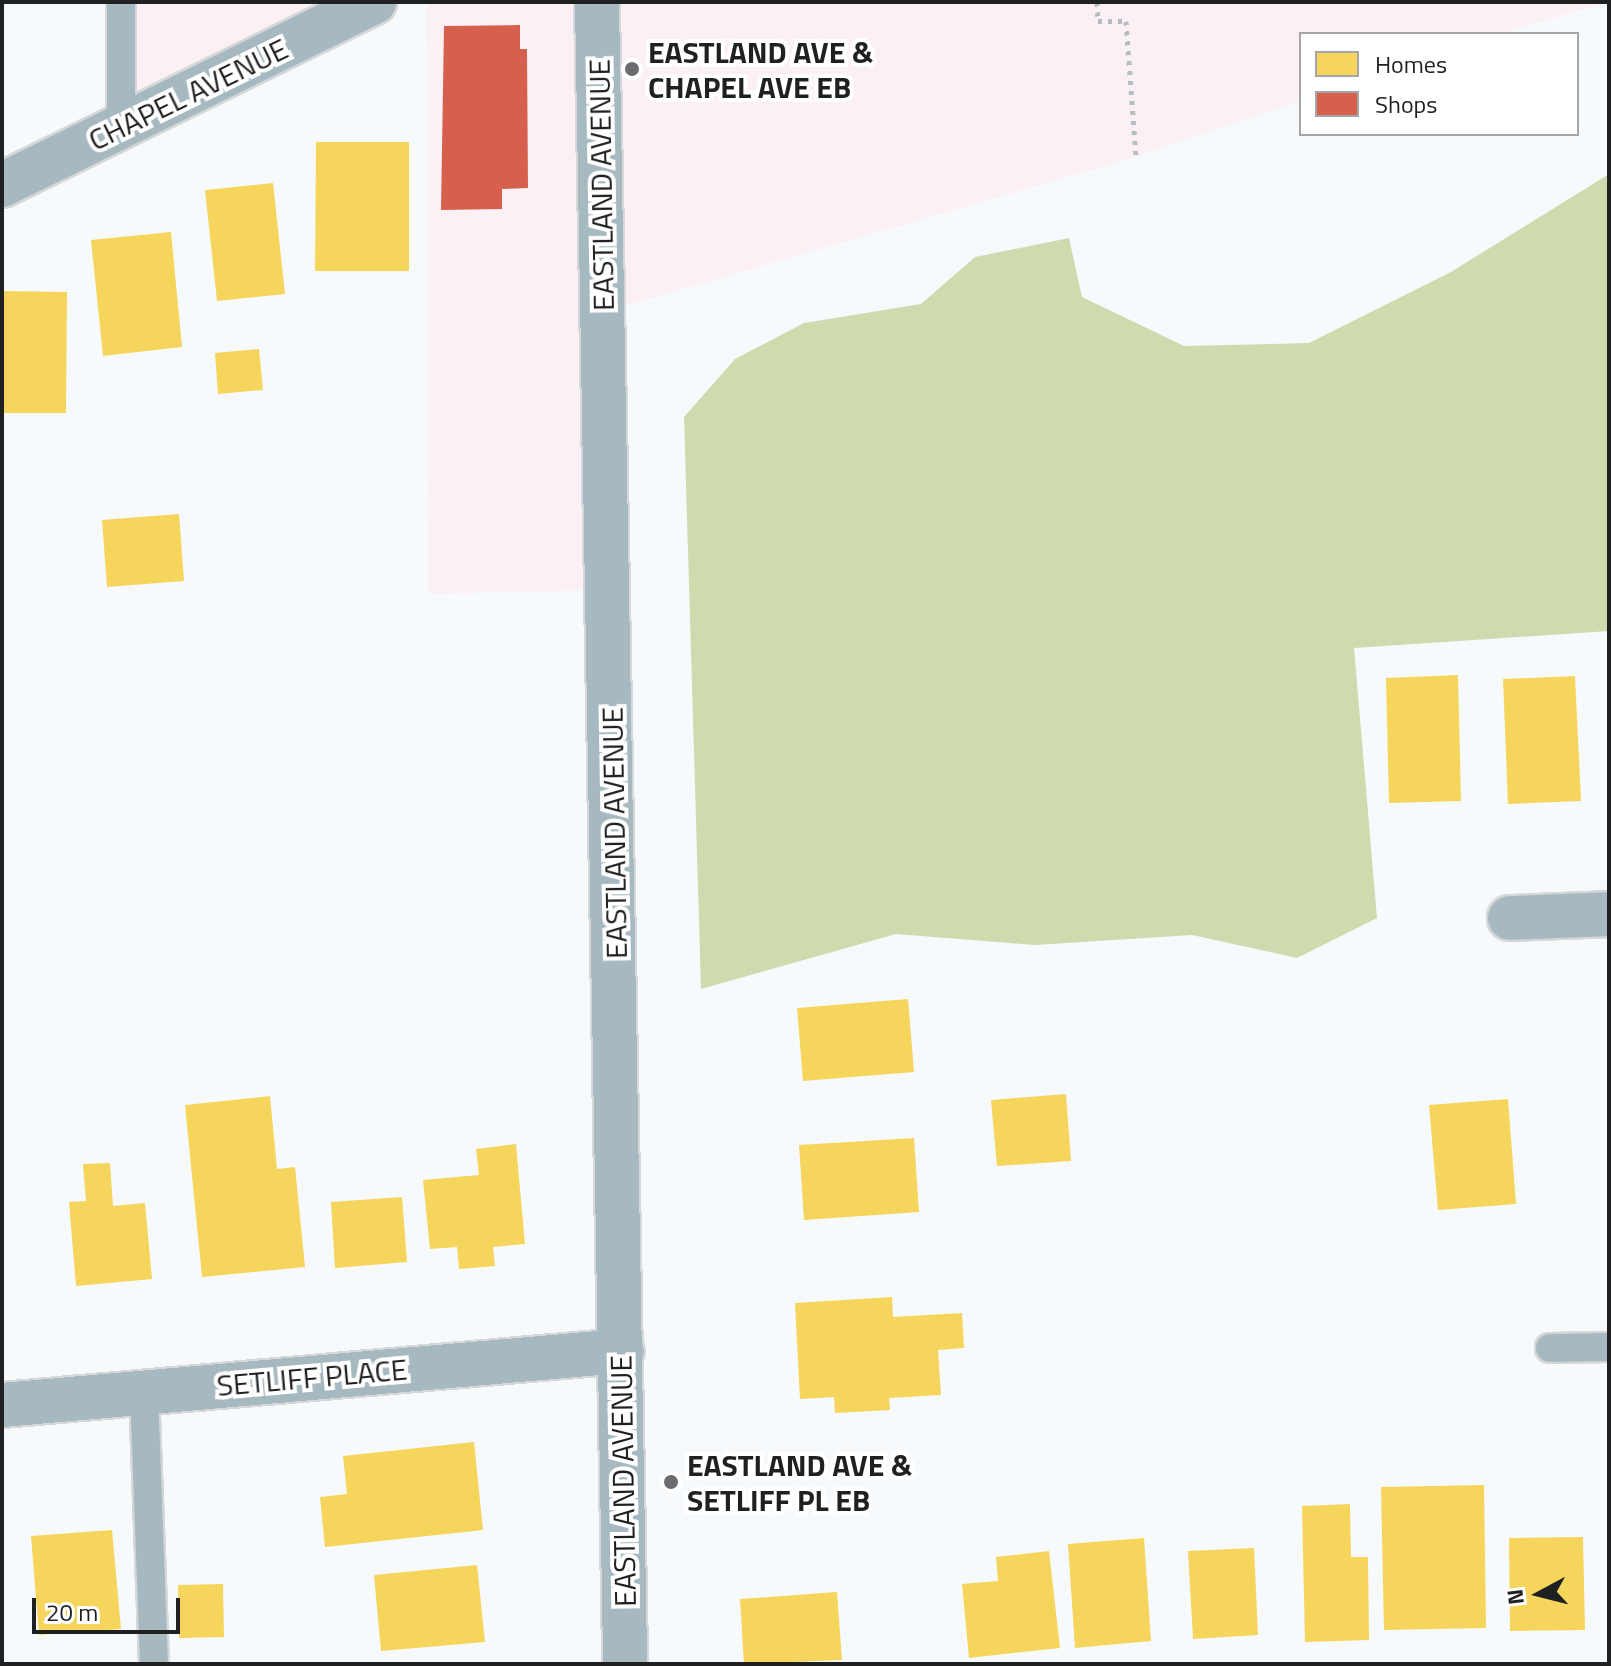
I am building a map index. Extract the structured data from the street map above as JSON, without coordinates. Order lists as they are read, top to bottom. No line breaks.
{"streets":{"street":["CHAPEL AVENUE","EASTLAND AVENUE","SETLIFF PLACE"]},"crossings":[["EASTLAND AVENUE","SETLIFF PLACE"]],"places":["EASTLAND AVE & CHAPEL AVE EB","EASTLAND AVE & SETLIFF PL EB"],"legend":["Homes","Shops"],"scale_bar":"20 m","north":"left"}
